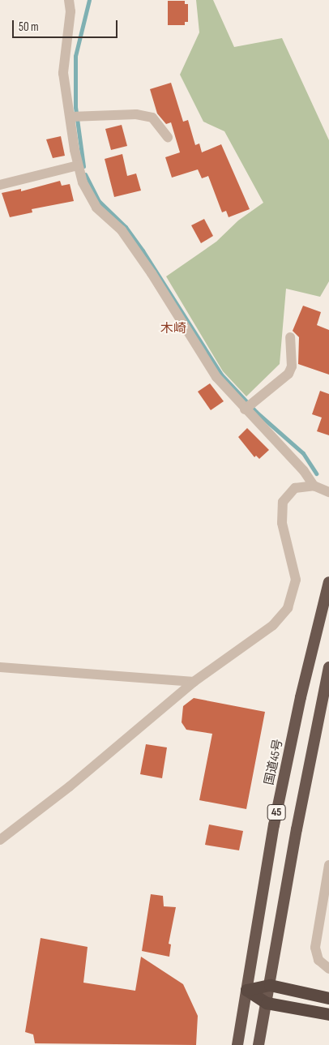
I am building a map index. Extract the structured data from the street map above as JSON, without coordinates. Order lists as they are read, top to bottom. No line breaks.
{"streets":{"highway":["国道45号","45"]},"districts":["木崎"],"scale_bar":"50 m"}
